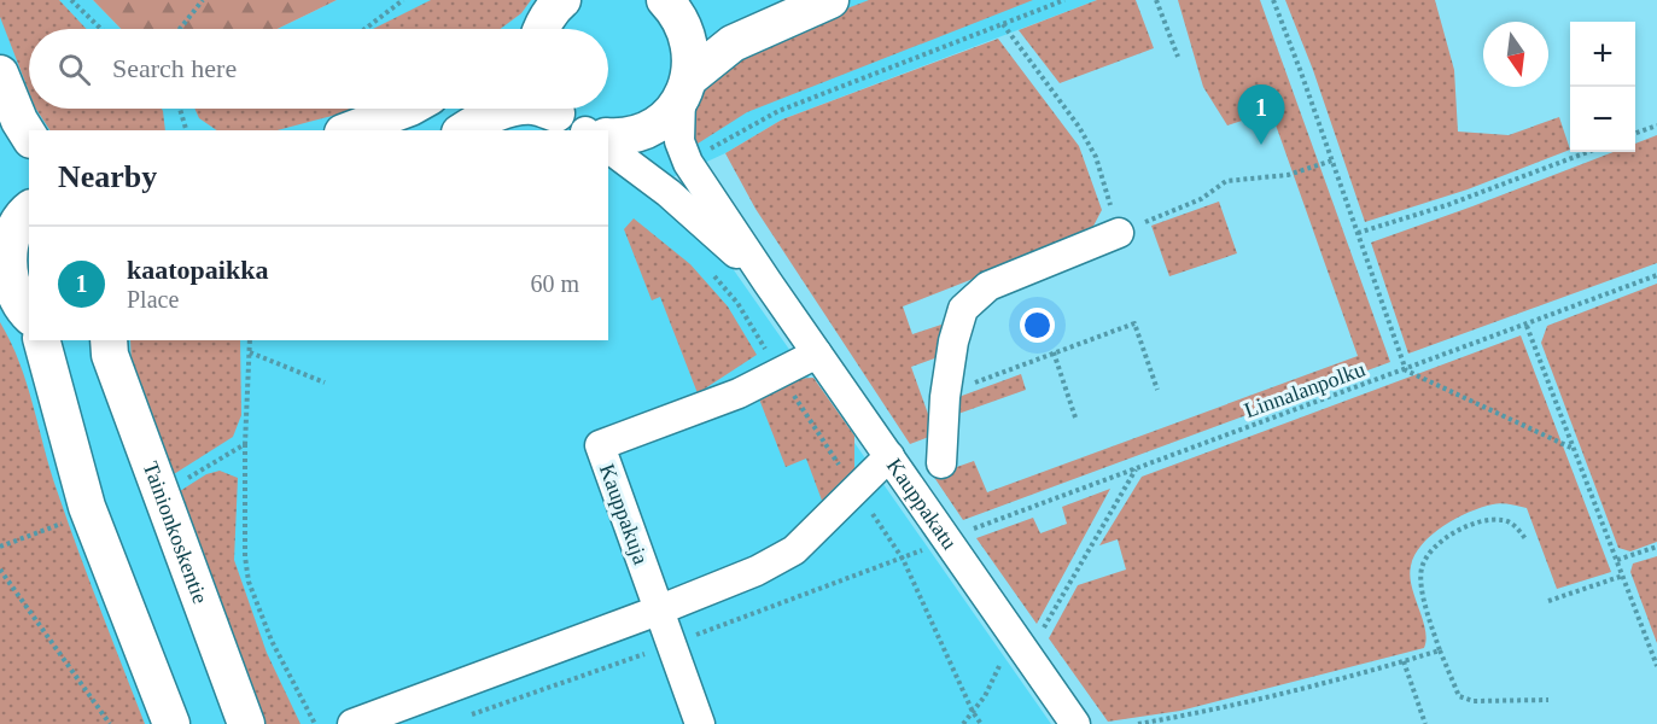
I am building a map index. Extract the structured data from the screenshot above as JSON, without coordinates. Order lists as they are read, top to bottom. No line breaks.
{"streets":{"main road":["Tainionkoskentie"],"street":["Kauppakatu","Kauppakuja"],"path":["Linnalanpolku"]},"crossings":[["Linnalanpolku","Kauppakatu"],["Linnalanpolku","Kauppakuja"],["Kauppakatu","Kauppakuja"]],"north":"bottom","page":{"map_buttons":["+","−"],"search":"Search here","pins":"1","heading":"Nearby","list":[{"mark":"1","name":"kaatopaikka","note":"Place","value":"60 m"}]}}
